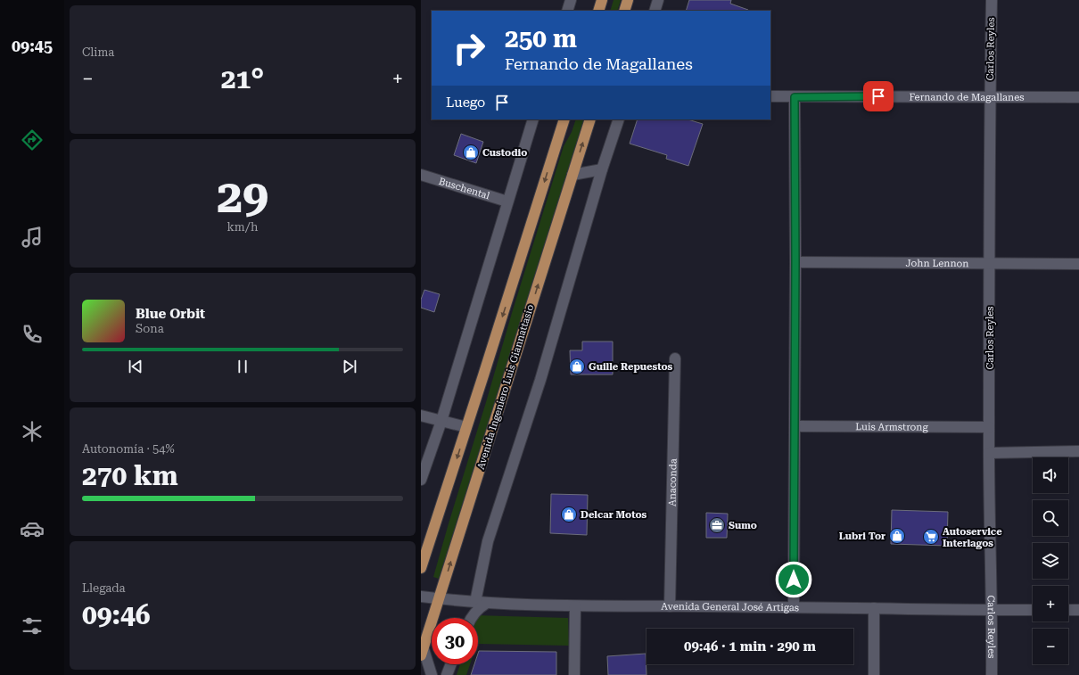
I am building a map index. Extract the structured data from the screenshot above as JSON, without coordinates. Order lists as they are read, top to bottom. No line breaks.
{"streets":{"main road":["Avenida Ingeniero Luis Giannattasio"],"street":["Carlos Reyles","Fernando de Magallanes","Buschental","John Lennon","Luis Armstrong","Anaconda","Avenida General José Artigas"]},"crossings":[["Carlos Reyles","Fernando de Magallanes"],["Carlos Reyles","John Lennon"],["Carlos Reyles","Luis Armstrong"],["Carlos Reyles","Avenida General José Artigas"],["Avenida Ingeniero Luis Giannattasio","Avenida General José Artigas"],["Anaconda","Avenida General José Artigas"]],"places":{"shop":["Custodio","Guille Repuestos","Delcar Motos","Lubri Tor"],"office":["Sumo"],"supermarket":["Autoservice Interlagos"]},"page":{"tabs":"09:45","tile":["Clima",["29","km/h"],["Autonomía · 54%","270 km"],["Llegada","09:46"]],"turn":["250 m","Fernando de Magallanes"],"heat":["−","21°","+"],"then":"Luego","song":["Blue Orbit","Sona"],"map_buttons":["+","−"],"limit":"30","trip":"09:46 · 1 min · 290 m"}}
